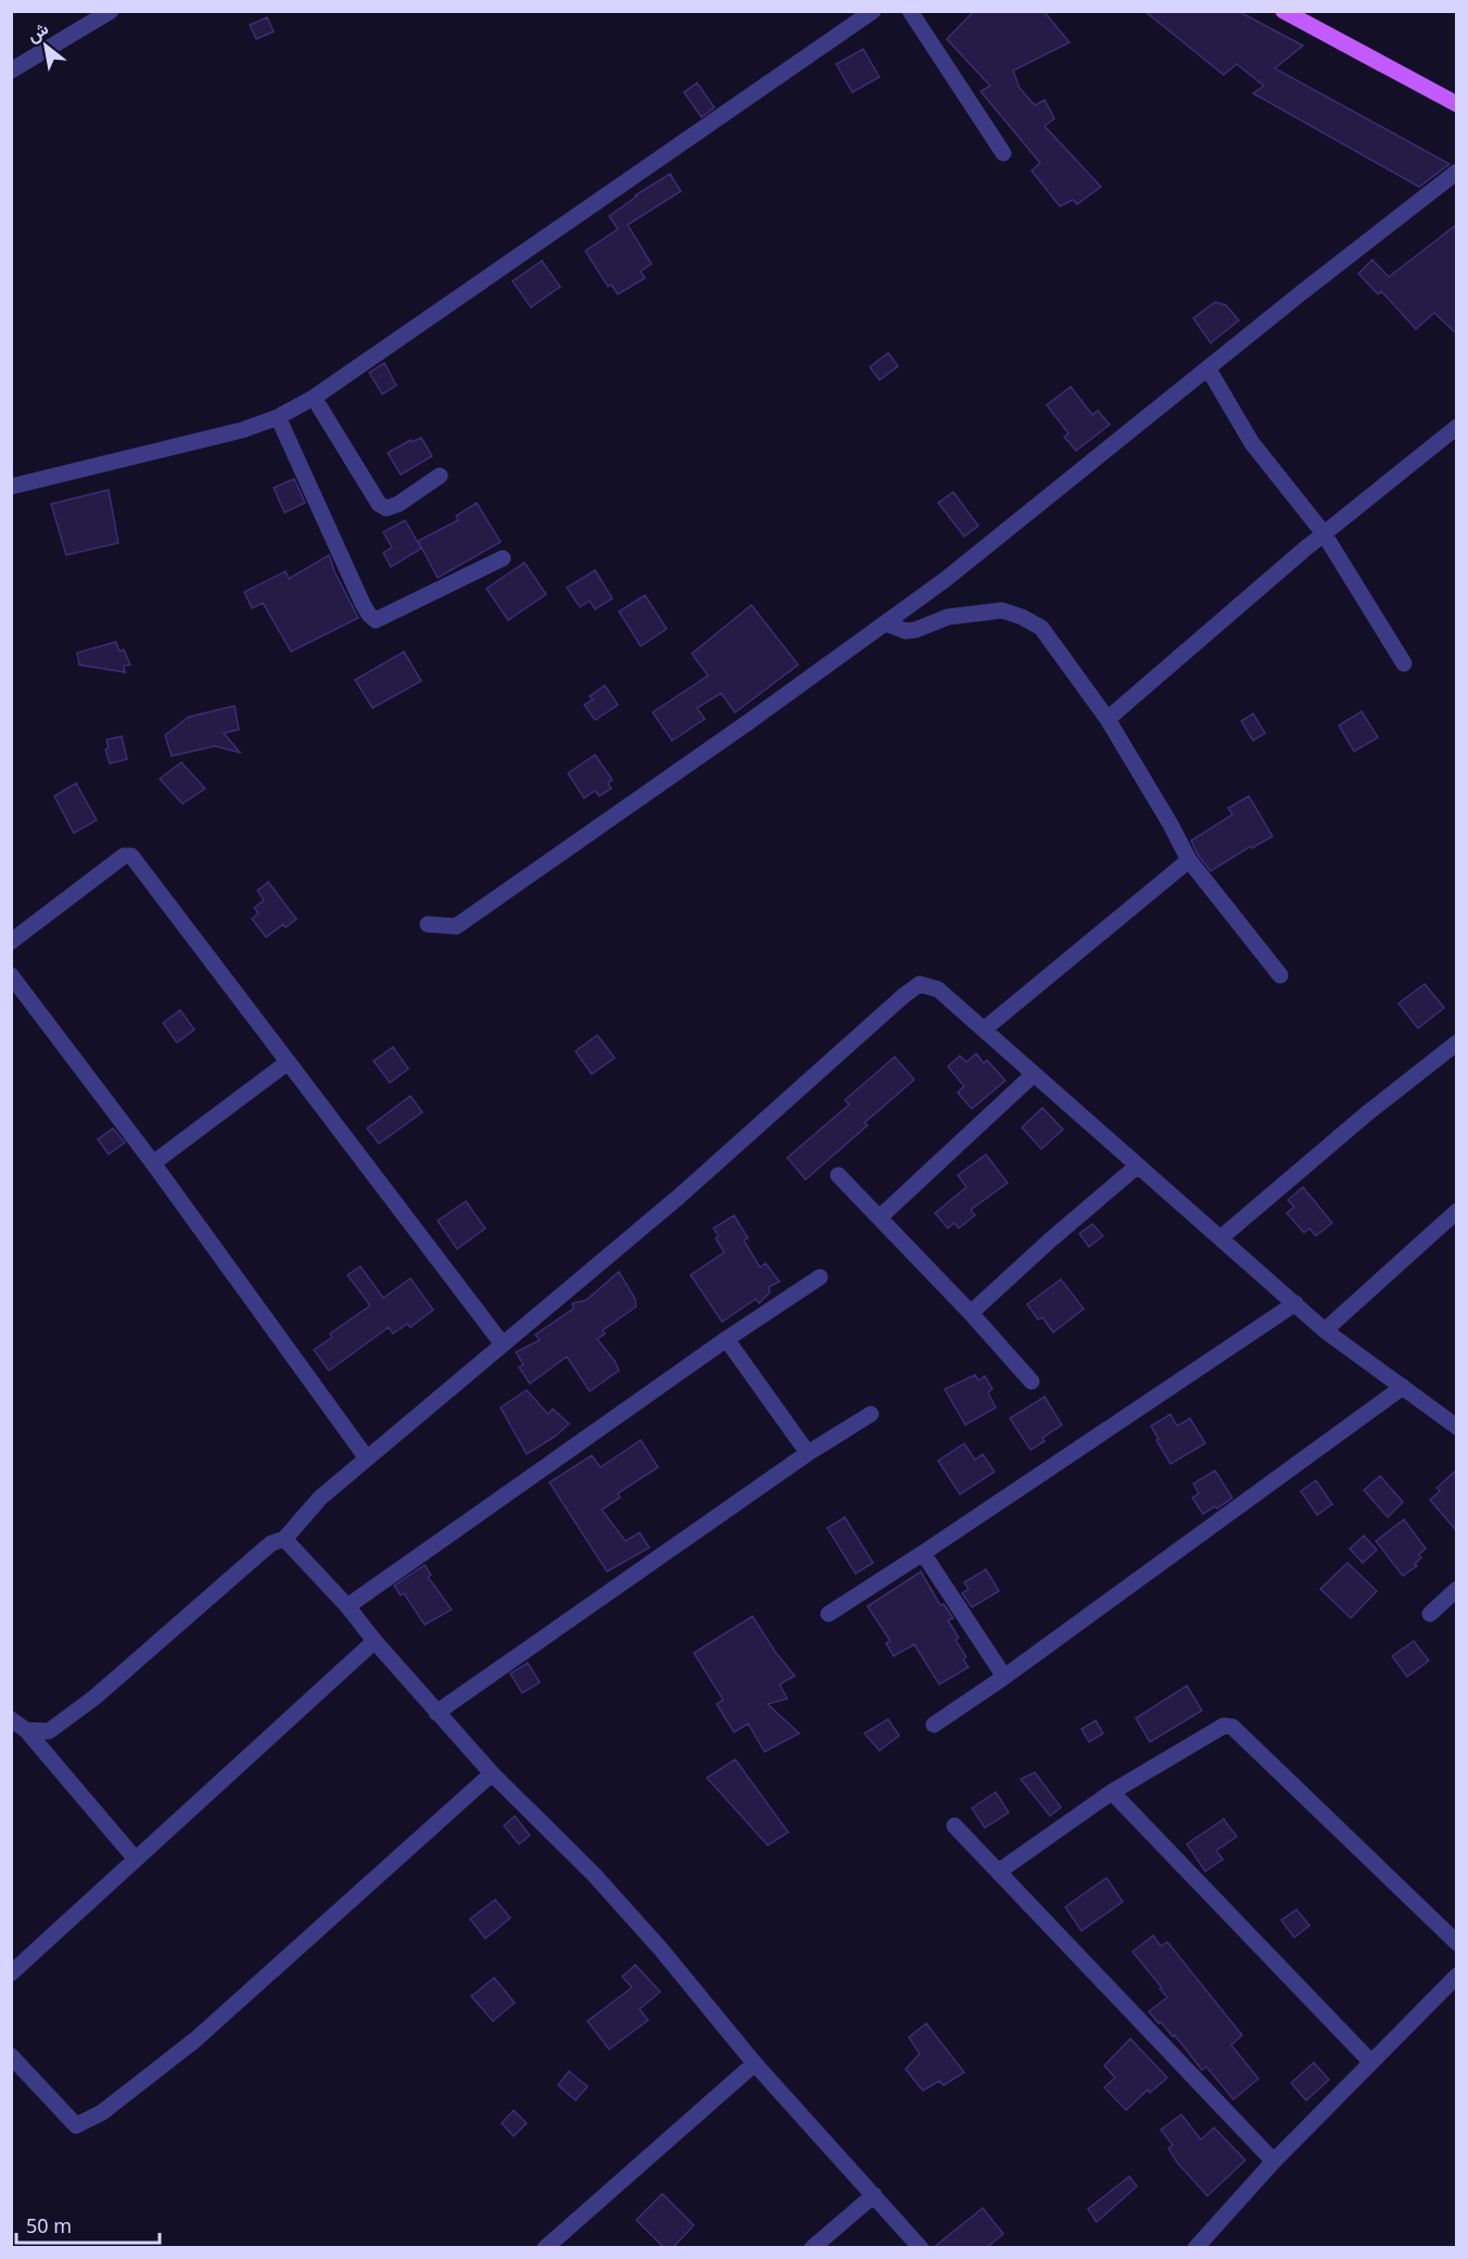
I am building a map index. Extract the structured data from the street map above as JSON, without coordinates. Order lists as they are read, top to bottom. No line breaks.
{"scale_bar":"50 m","north":"top left"}
